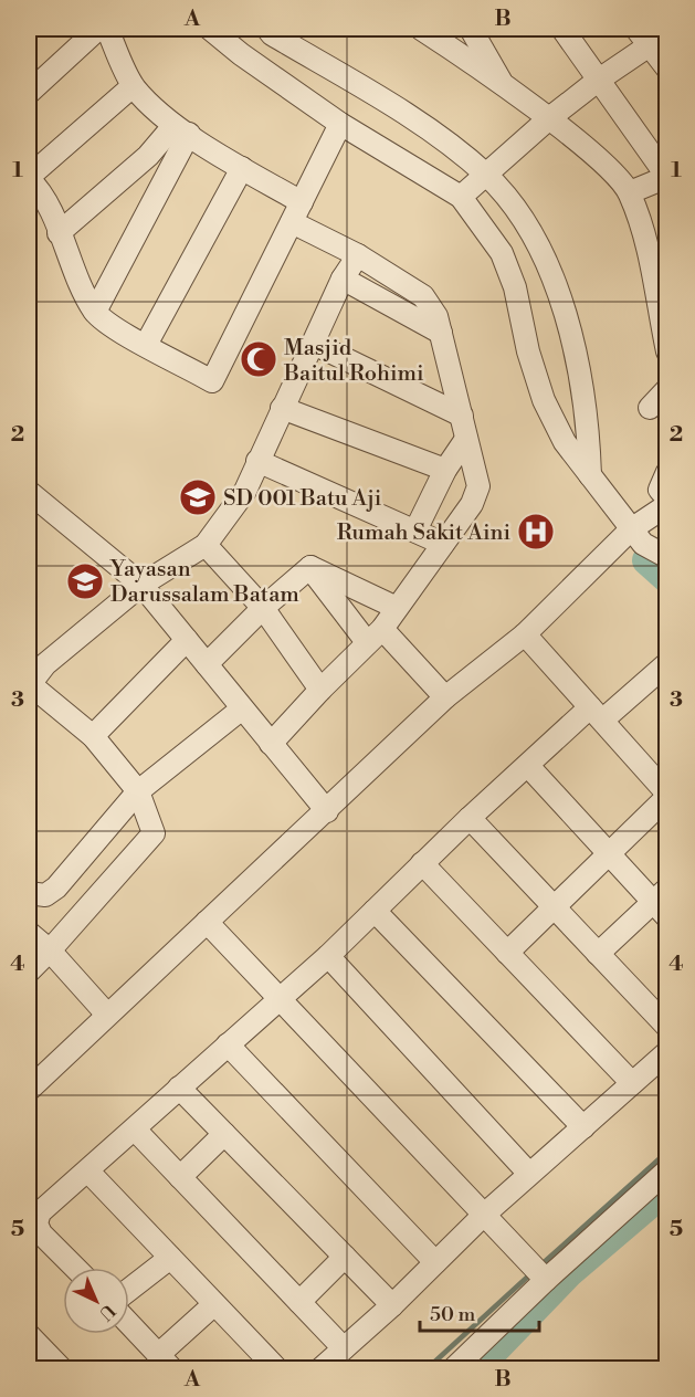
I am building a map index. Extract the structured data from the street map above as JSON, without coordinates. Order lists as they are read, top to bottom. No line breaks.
{"places":{"mosque":["Masjid Baitul Rohimi"],"school or university":["SD 001 Batu Aji","Yayasan Darussalam Batam"],"hospital":["Rumah Sakit Aini"]},"scale_bar":"50 m","north":"bottom right","grid":{"columns":["A","B"],"rows":["1","2","3","4","5"]}}
